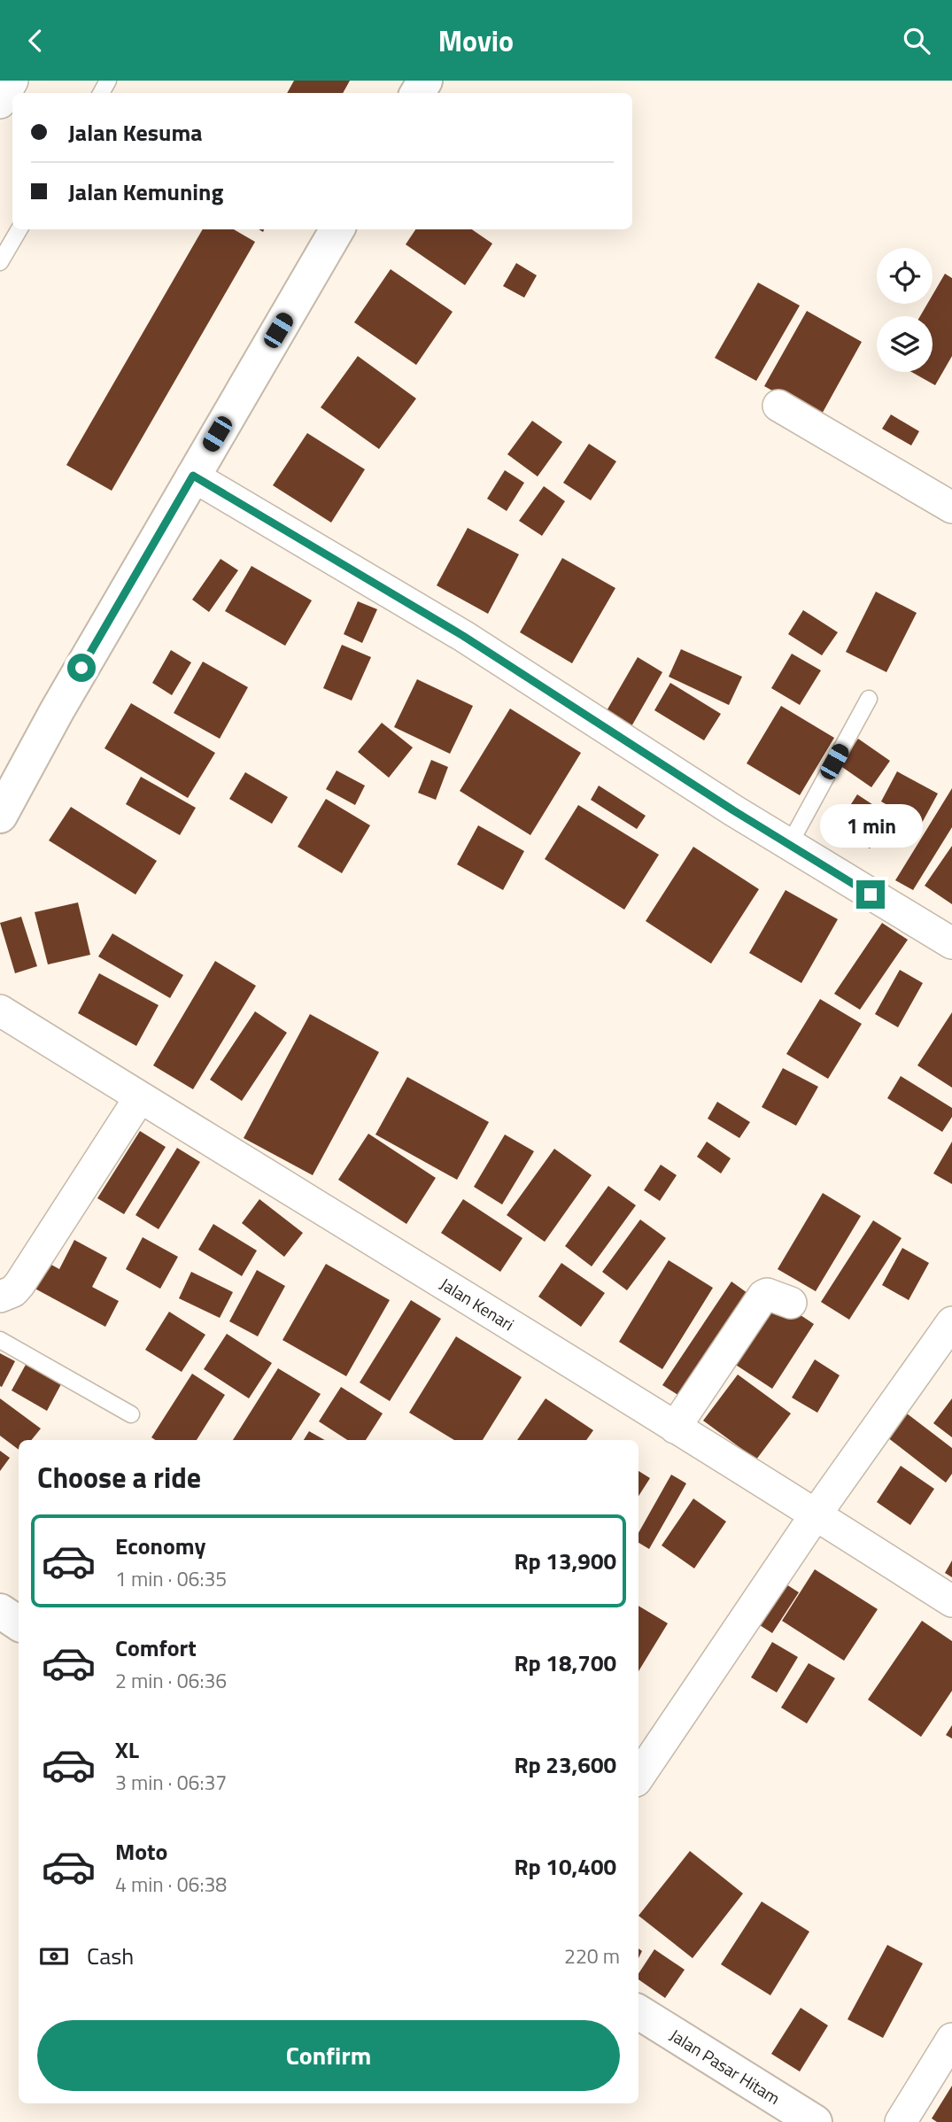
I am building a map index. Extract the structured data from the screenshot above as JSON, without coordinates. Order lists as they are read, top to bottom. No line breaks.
{"streets":{"street":["Jalan Kenari","Jalan Pasar Hitam"]},"page":{"header":"Movio","banner":["Jalan Kesuma","Jalan Kemuning"],"bubble":"1 min","heading":"Choose a ride","list":[{"name":"Economy","note":"1 min · 06:35","value":"Rp 13,900"},{"name":"Comfort","note":"2 min · 06:36","value":"Rp 18,700"},{"name":"XL","note":"3 min · 06:37","value":"Rp 23,600"},{"name":"Moto","note":"4 min · 06:38","value":"Rp 10,400"}],"pay":["Cash","220 m"],"buttons":"Confirm"}}
